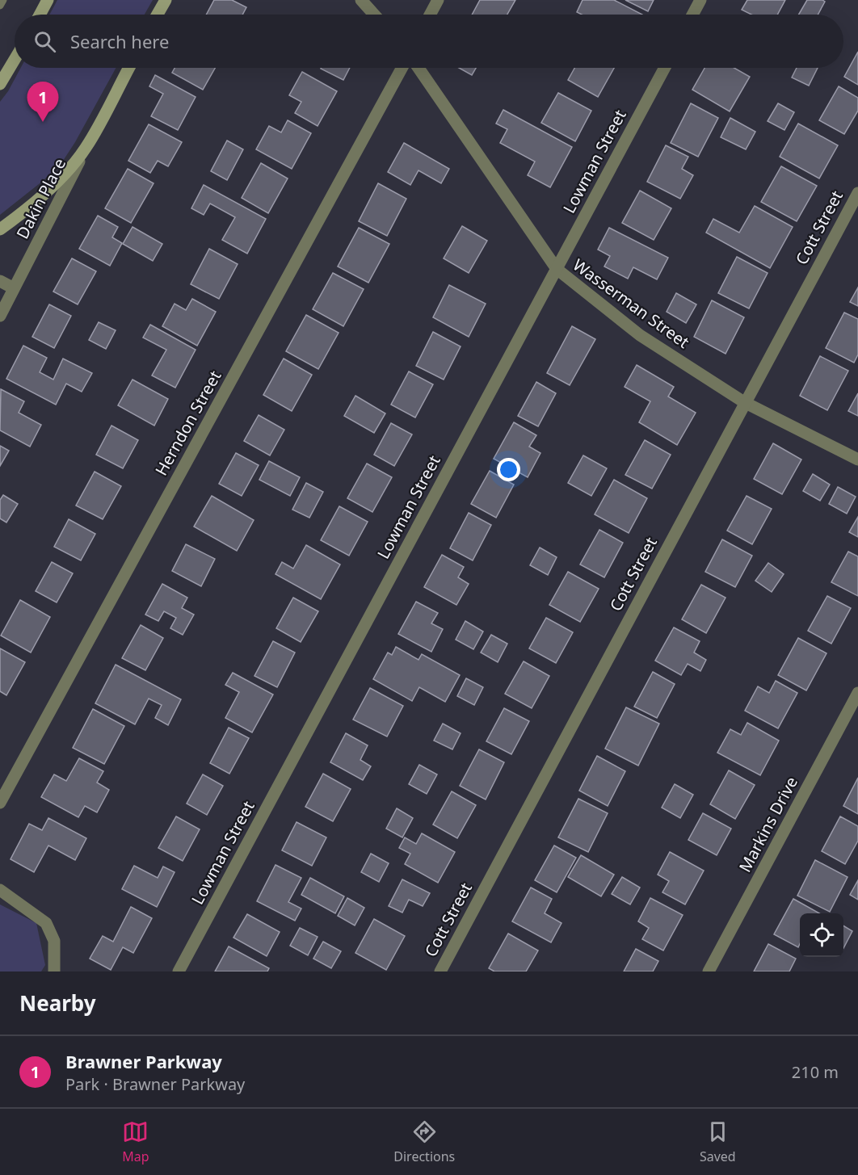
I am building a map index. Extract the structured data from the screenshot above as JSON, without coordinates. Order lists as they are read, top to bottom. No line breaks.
{"streets":{"street":["Lowman Street","Dakin Place","Cott Street","Wasserman Street","Herndon Street","Markins Drive"]},"crossings":[["Lowman Street","Wasserman Street"],["Cott Street","Wasserman Street"]],"page":{"search":"Search here","pins":"1","heading":"Nearby","list":[{"mark":"1","name":"Brawner Parkway","note":"Park · Brawner Parkway","value":"210 m"}],"nav":["Map","Directions","Saved"]}}
